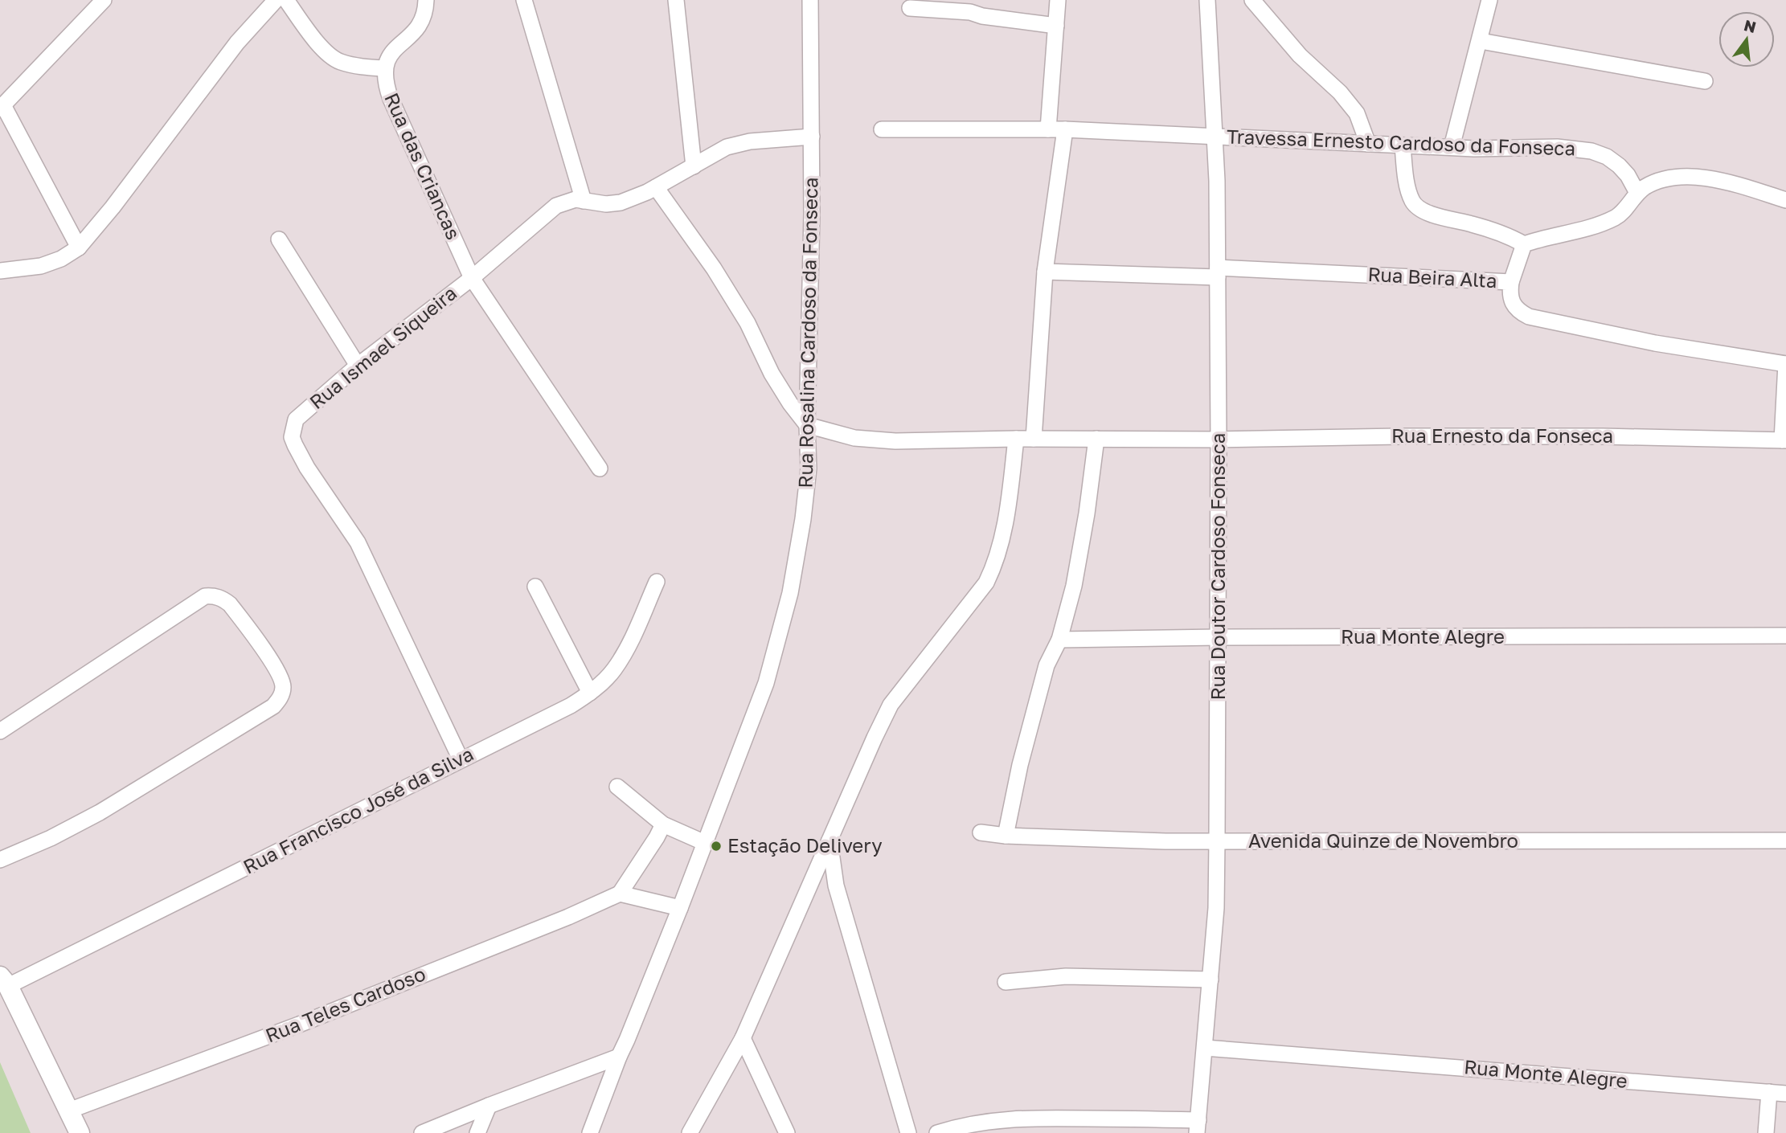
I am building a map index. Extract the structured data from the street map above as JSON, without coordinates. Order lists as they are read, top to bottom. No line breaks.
{"streets":{"street":["Travessa Ernesto Cardoso da Fonseca","Rua das Criancas","Rua Beira Alta","Rua Rosalina Cardoso da Fonseca","Rua Ismael Siqueira","Rua Ernesto da Fonseca","Rua Doutor Cardoso Fonseca","Rua Monte Alegre","Rua Francisco José da Silva","Avenida Quinze de Novembro","Rua Teles Cardoso"]},"crossings":[["Travessa Ernesto Cardoso da Fonseca","Rua Doutor Cardoso Fonseca"],["Rua das Criancas","Rua Ismael Siqueira"],["Rua Beira Alta","Rua Doutor Cardoso Fonseca"],["Rua Rosalina Cardoso da Fonseca","Rua Ismael Siqueira"],["Rua Rosalina Cardoso da Fonseca","Rua Ernesto da Fonseca"],["Rua Ismael Siqueira","Rua Francisco José da Silva"],["Rua Ernesto da Fonseca","Rua Doutor Cardoso Fonseca"],["Rua Doutor Cardoso Fonseca","Rua Monte Alegre"],["Rua Doutor Cardoso Fonseca","Avenida Quinze de Novembro"]],"places":["Estação Delivery"],"north":"top"}
